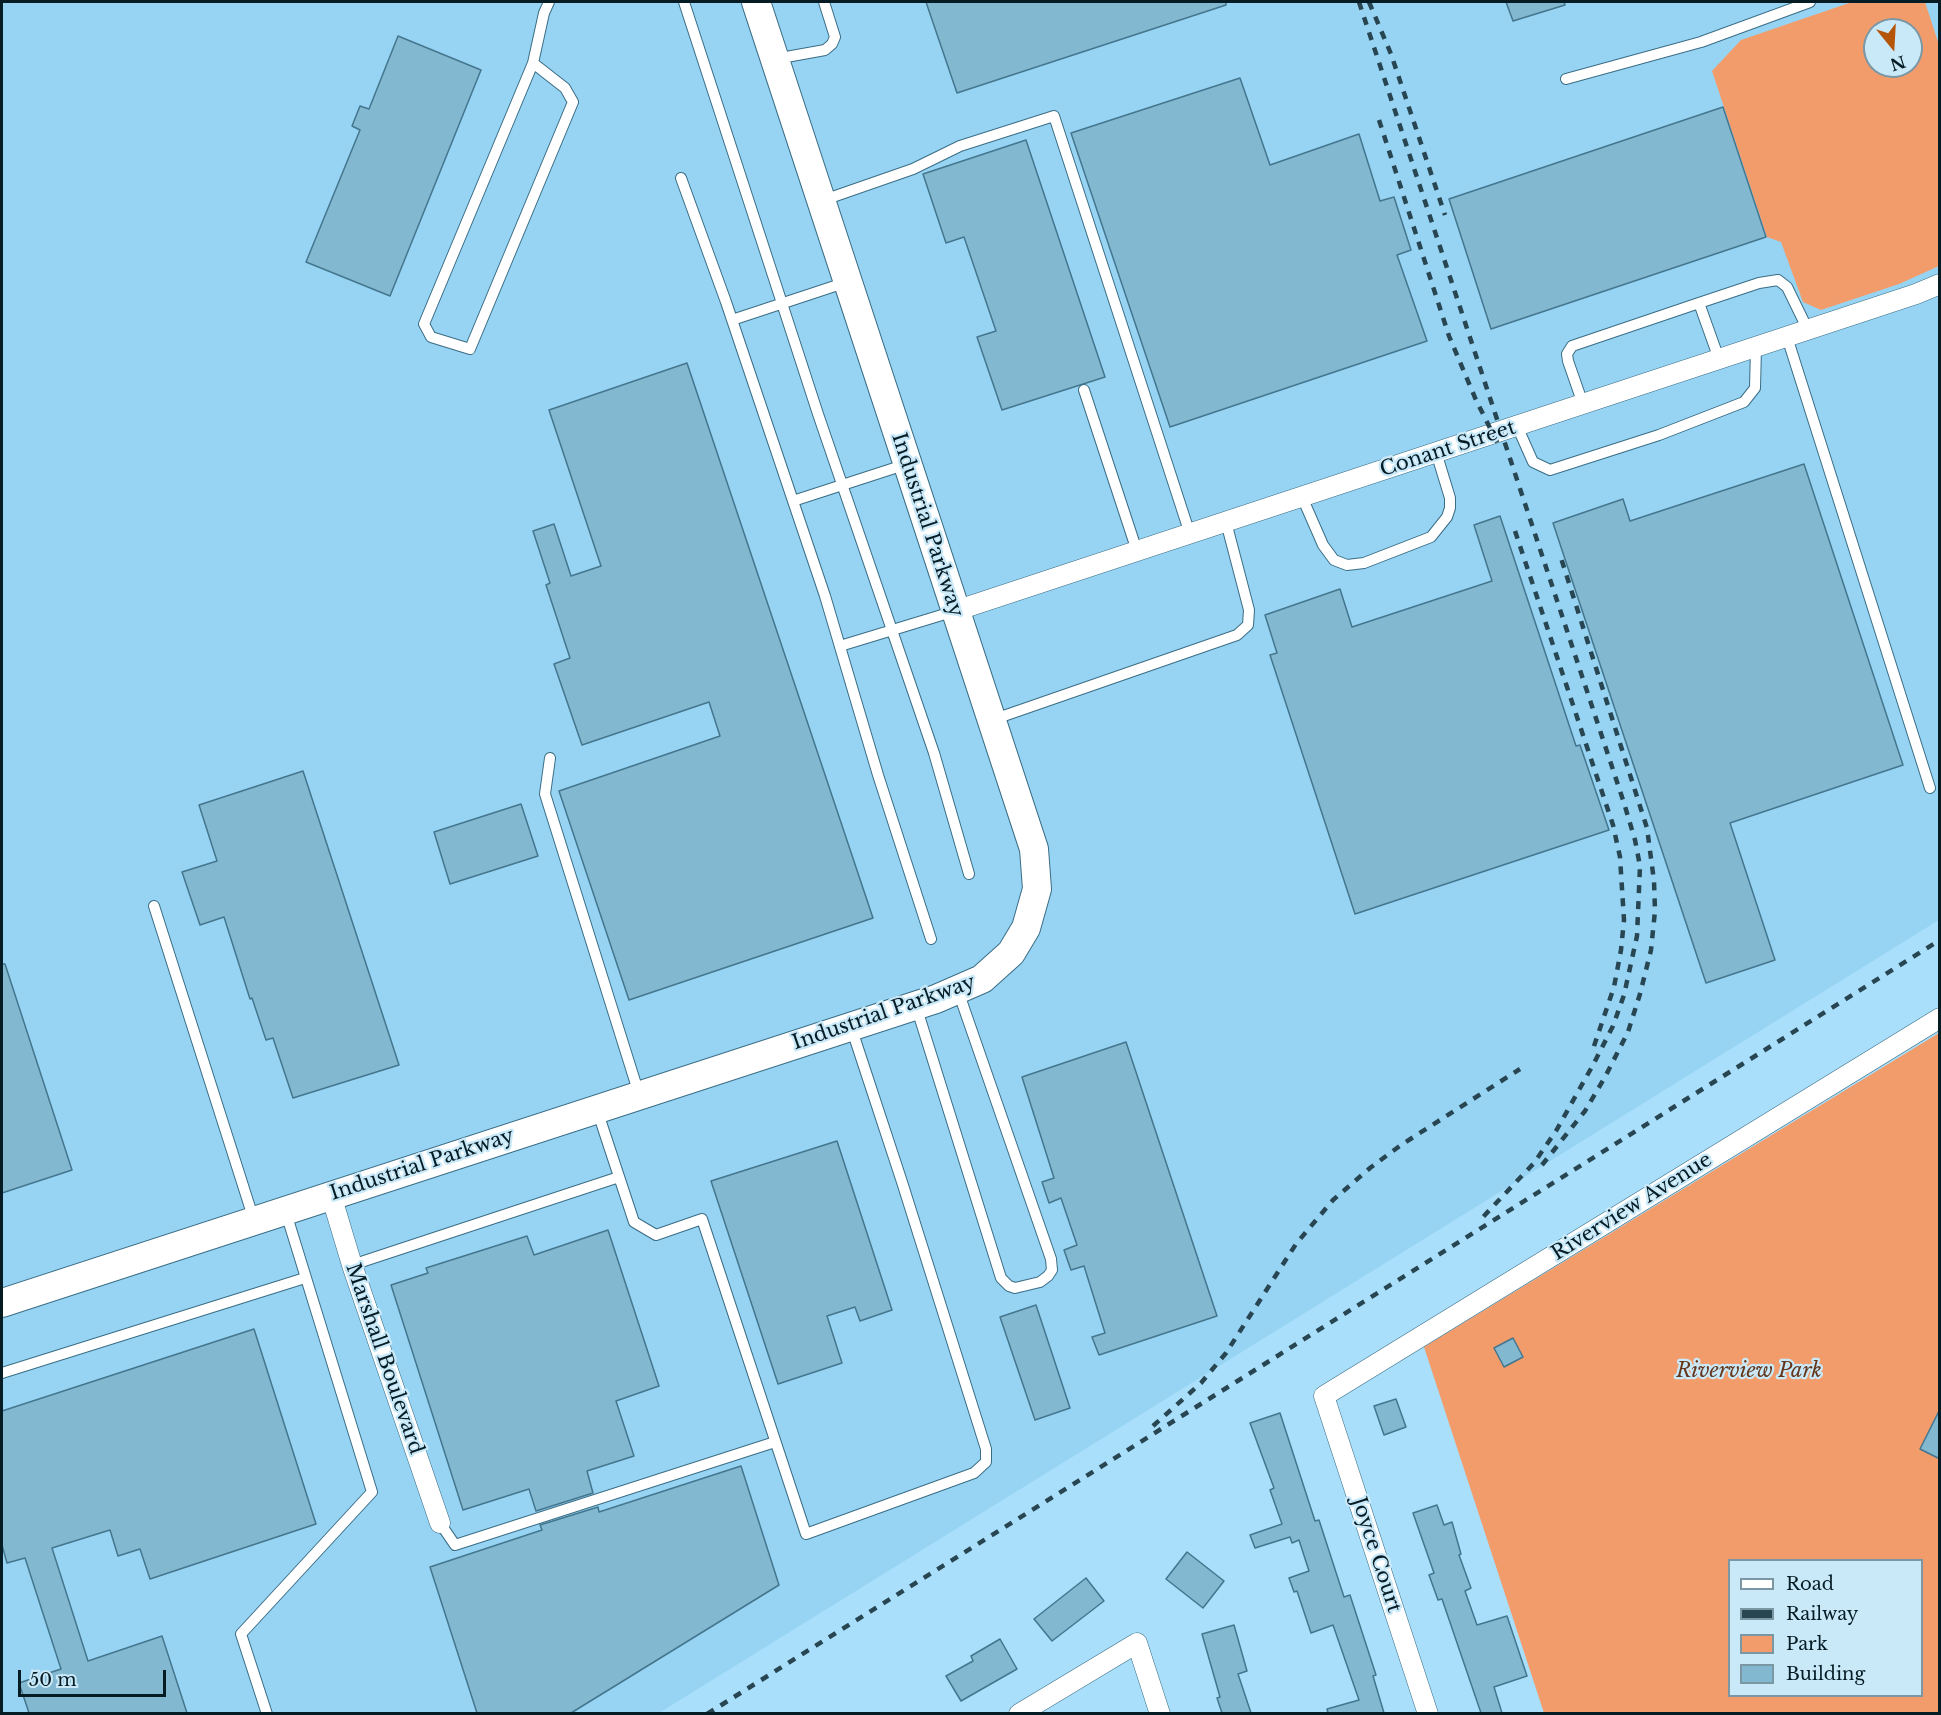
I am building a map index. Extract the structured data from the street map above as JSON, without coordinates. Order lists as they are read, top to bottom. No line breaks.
{"streets":{"street":["Conant Street","Industrial Parkway","Riverview Avenue","Marshall Boulevard","Joyce Court"]},"crossings":[["Conant Street","Industrial Parkway"],["Industrial Parkway","Marshall Boulevard"],["Riverview Avenue","Joyce Court"]],"parks":["Riverview Park"],"legend":["Road","Railway","Park","Building"],"scale_bar":"50 m","north":"bottom"}
